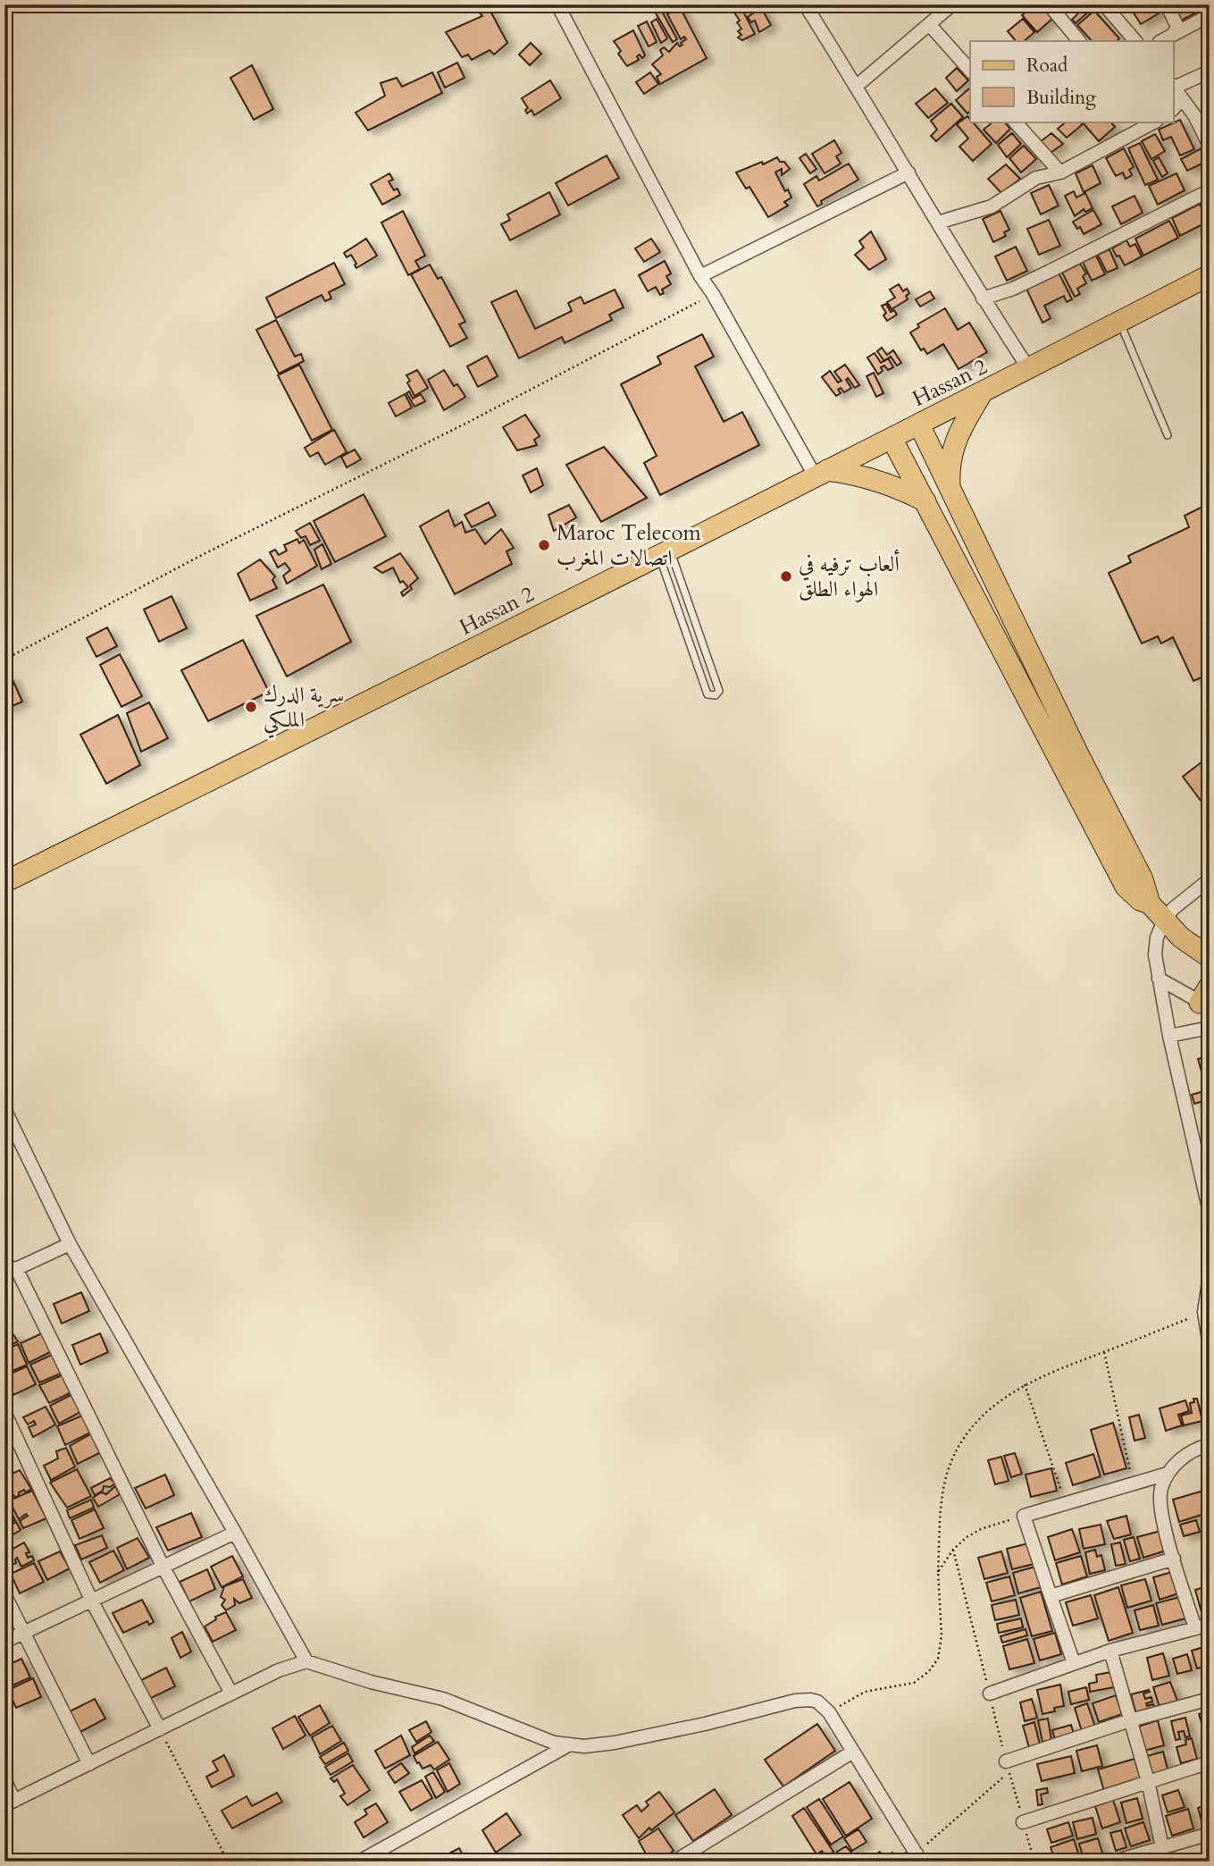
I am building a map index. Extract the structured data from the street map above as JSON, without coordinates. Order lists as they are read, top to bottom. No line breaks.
{"streets":{"main road":["Hassan 2"]},"places":["Maroc Telecom اتصالات المغرب","ألعاب ترفيه في الهواء الطلق","سرية الدرك الملكي"],"legend":["Road","Building"]}
